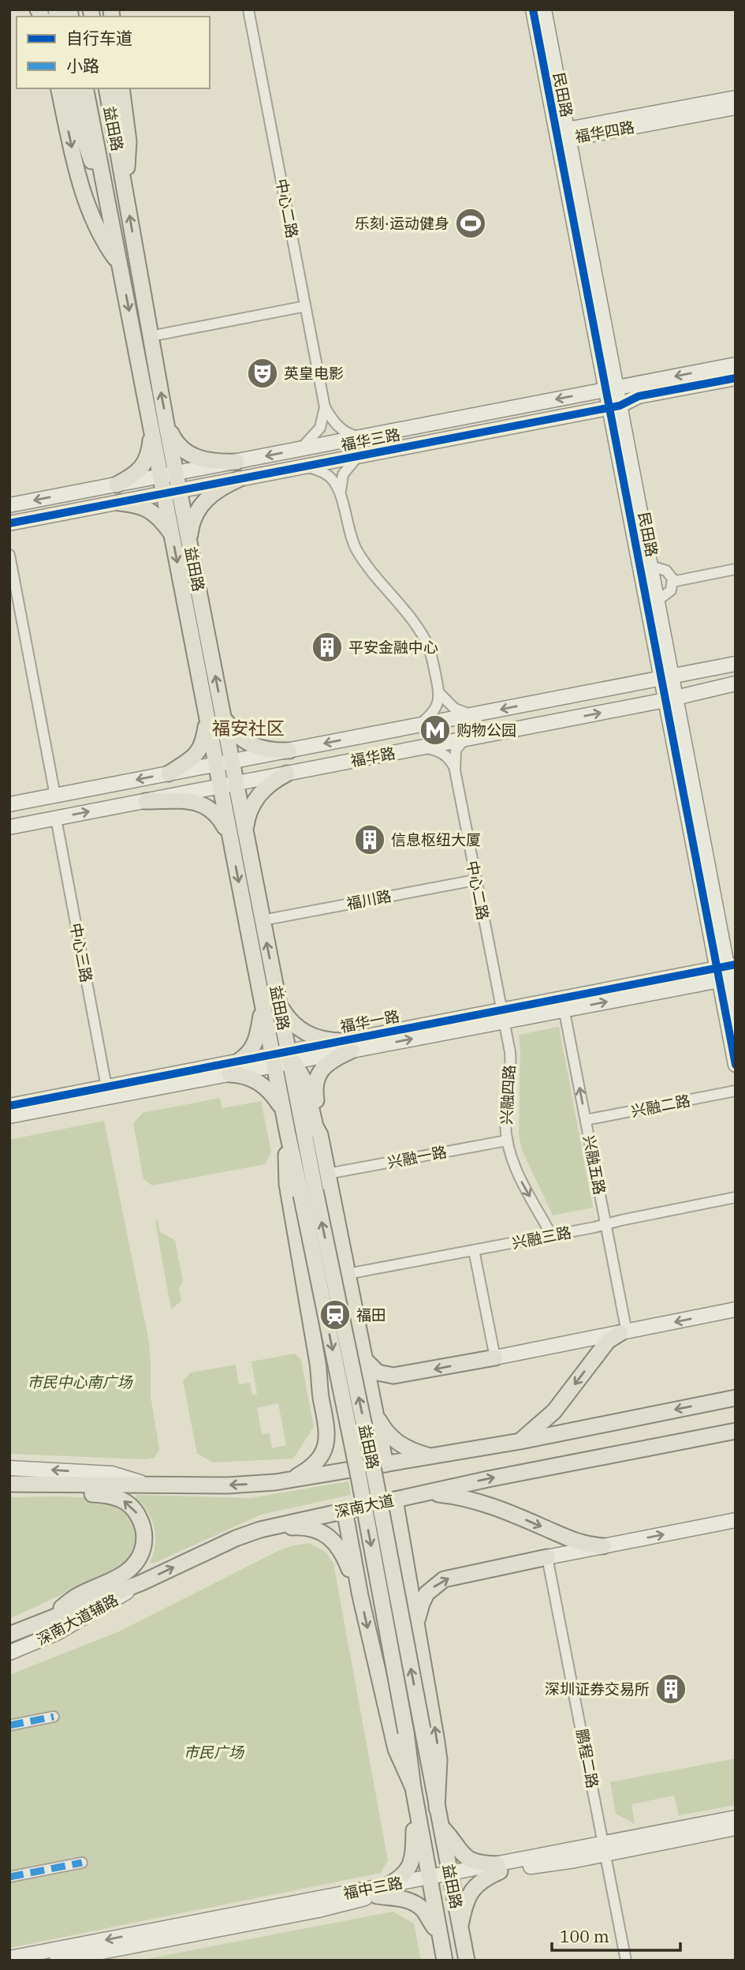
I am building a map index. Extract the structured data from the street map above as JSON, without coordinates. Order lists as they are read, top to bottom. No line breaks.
{"streets":{"main road":["益田路","深南大道"],"street":["民田路","福华四路","中心二路","福华三路","福华路","福川路","中心三路","福华一路","兴融四路","兴融二路","兴融一路","兴融五路","兴融三路","深南大道辅路","鹏程二路","福中三路"]},"crossings":[["民田路","福华四路"],["民田路","福华三路"],["民田路","福华路"],["民田路","福华一路"],["益田路","中心二路"],["益田路","福华三路"],["益田路","福华路"],["益田路","福川路"],["益田路","福华一路"],["益田路","福中三路"],["中心二路","福华三路"],["中心二路","福华路"],["中心二路","福川路"],["中心二路","福华一路"],["中心二路","兴融四路"],["福华路","中心三路"],["中心三路","福华一路"],["福华一路","兴融四路"],["福华一路","兴融五路"],["兴融四路","兴融一路"],["兴融四路","兴融三路"],["兴融二路","兴融五路"],["兴融五路","兴融三路"],["深南大道","深南大道辅路"],["鹏程二路","福中三路"]],"one_way":["兴融四路","兴融五路"],"districts":["福安社区"],"parks":["市民中心南广场","市民广场"],"places":{"sports":["乐刻·运动健身"],"theatre":["英皇电影"],"building":["平安金融中心","信息枢纽大厦","深圳证券交易所"],"metro station":["购物公园"],"station":["福田"]},"legend":["自行车道","小路"],"scale_bar":"100 m"}
